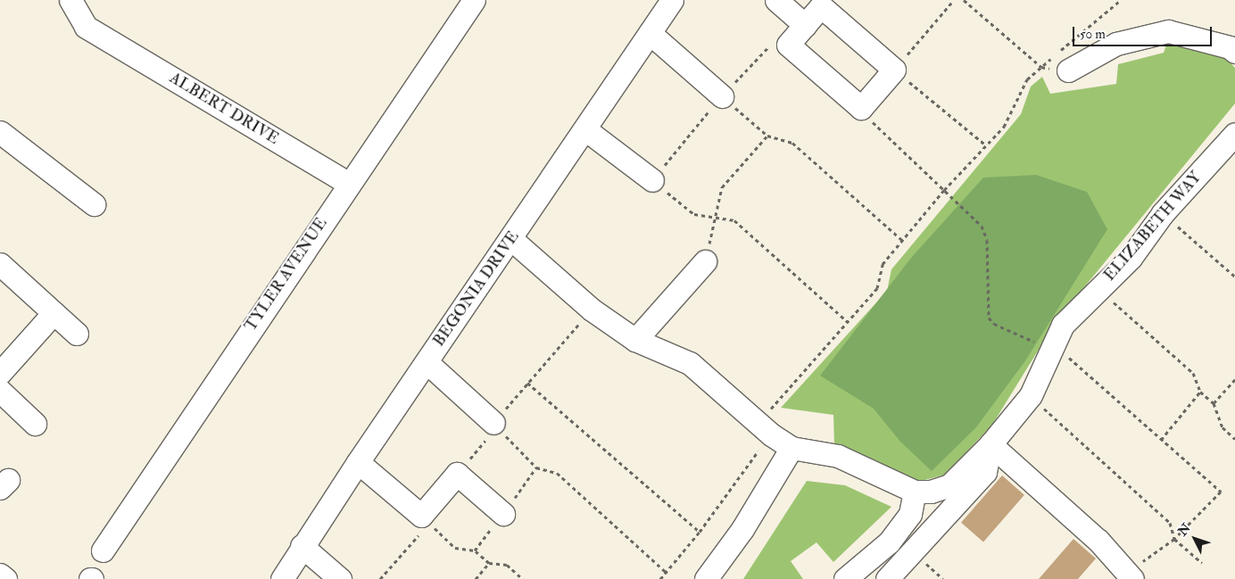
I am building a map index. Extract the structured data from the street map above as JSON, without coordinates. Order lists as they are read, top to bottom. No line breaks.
{"streets":{"street":["ALBERT DRIVE","ELIZABETH WAY","TYLER AVENUE","BEGONIA DRIVE"]},"crossings":[["ALBERT DRIVE","TYLER AVENUE"]],"scale_bar":"50 m","north":"top left"}
